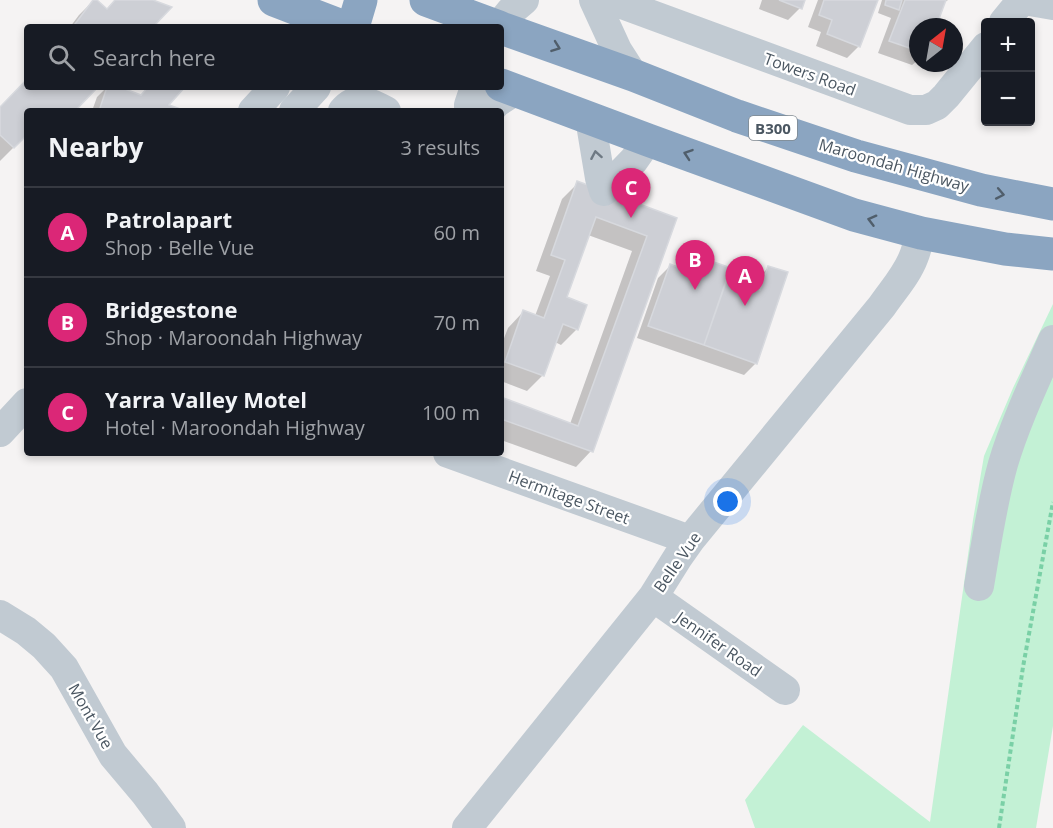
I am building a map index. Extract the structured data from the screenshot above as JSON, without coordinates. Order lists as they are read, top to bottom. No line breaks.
{"streets":{"highway":["B300","Maroondah Highway"],"street":["Towers Road","Hermitage Street","Belle Vue","Jennifer Road","Mont Vue"]},"crossings":[["Hermitage Street","Belle Vue"],["Belle Vue","Jennifer Road"]],"north":"top right","page":{"map_buttons":["+","−"],"search":"Search here","heading":["Nearby","3 results"],"pins":["C","B","A"],"list":[{"mark":"A","name":"Patrolapart","note":"Shop · Belle Vue","value":"60 m"},{"mark":"B","name":"Bridgestone","note":"Shop · Maroondah Highway","value":"70 m"},{"mark":"C","name":"Yarra Valley Motel","note":"Hotel · Maroondah Highway","value":"100 m"}]}}
